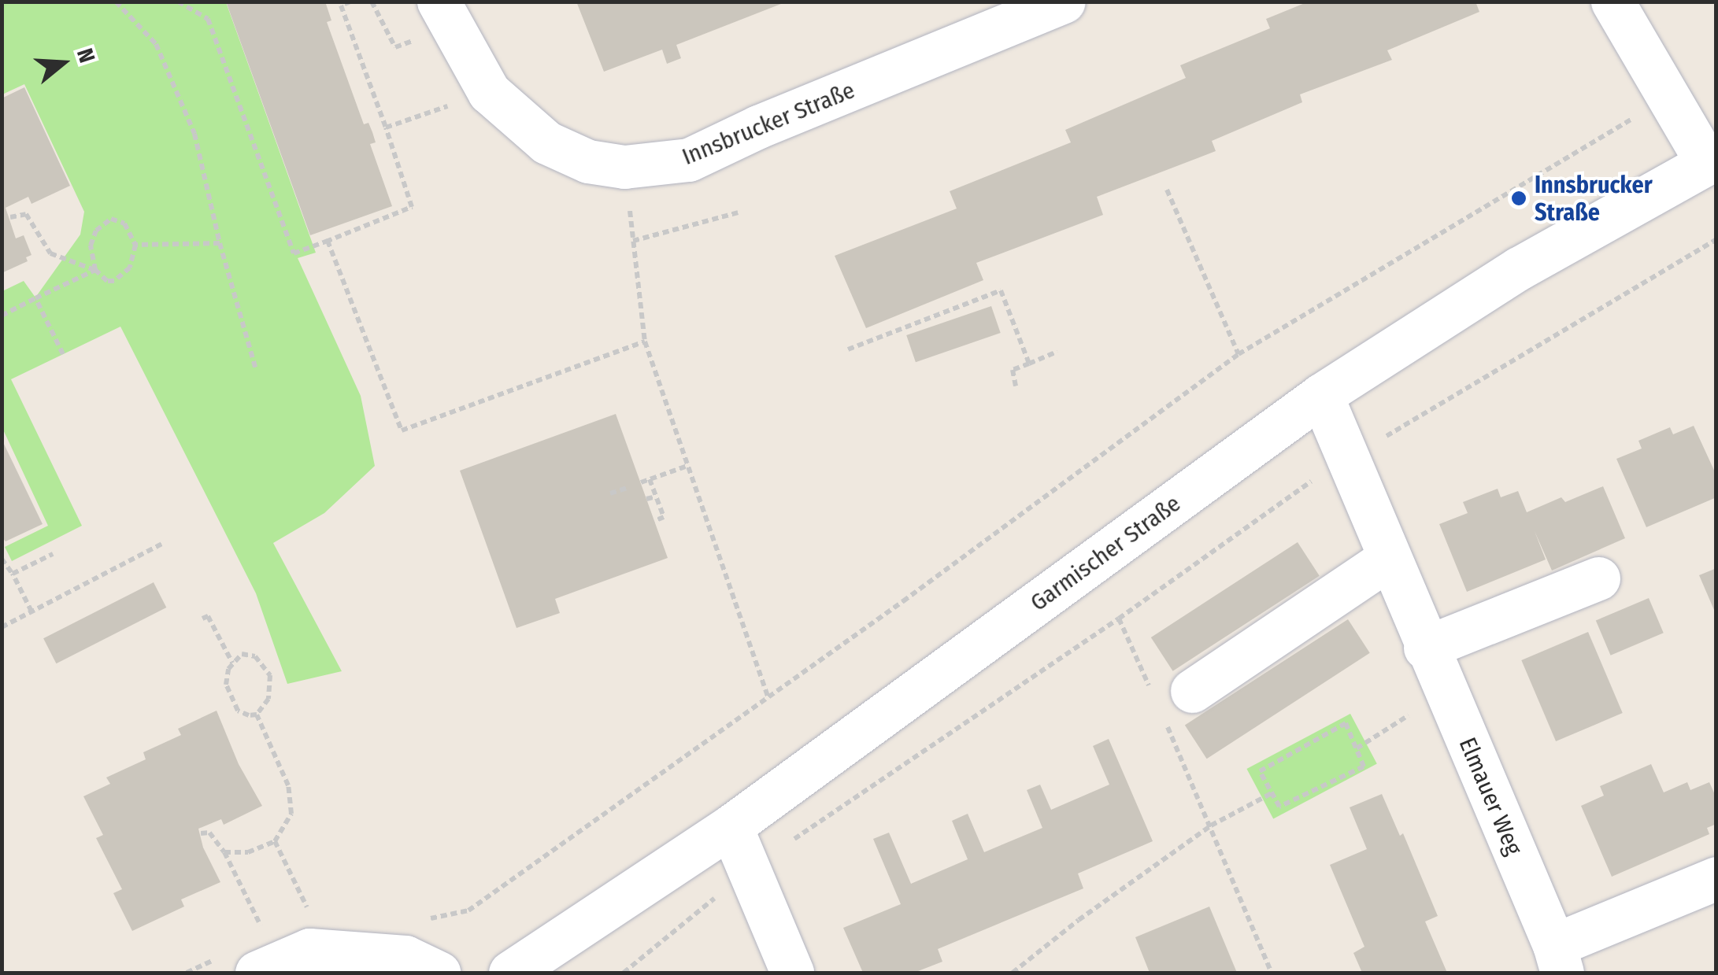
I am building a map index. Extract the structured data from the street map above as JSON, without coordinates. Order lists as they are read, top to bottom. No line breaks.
{"streets":{"street":["Innsbrucker Straße","Garmischer Straße","Elmauer Weg"]},"crossings":[["Garmischer Straße","Elmauer Weg"]],"places":["Innsbrucker Straße"],"north":"right"}
